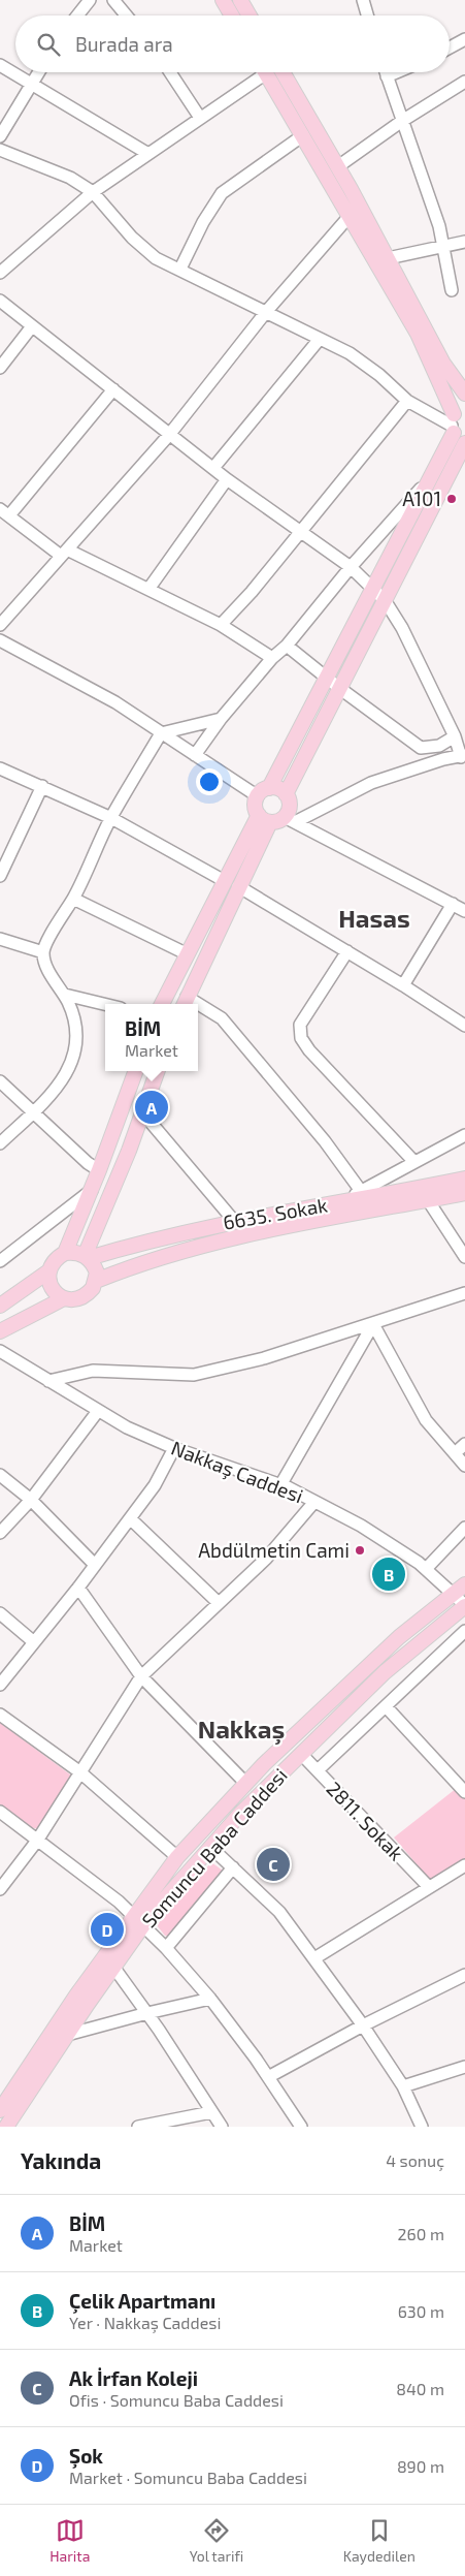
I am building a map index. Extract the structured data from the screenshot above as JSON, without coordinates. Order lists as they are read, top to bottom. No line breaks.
{"streets":{"main road":["6635. Sokak","Somuncu Baba Caddesi"],"street":["Nakkaş Caddesi","2811. Sokak"]},"crossings":[["Nakkaş Caddesi","Somuncu Baba Caddesi"],["2811. Sokak","Somuncu Baba Caddesi"]],"districts":["Hasas","Nakkaş"],"places":["A101","Abdülmetin Cami"],"page":{"search":"Burada ara","popup":["BİM","Market"],"pins":["A","B","C","D"],"heading":["Yakında","4 sonuç"],"list":[{"mark":"A","name":"BİM","note":"Market","value":"260 m"},{"mark":"B","name":"Çelik Apartmanı","note":"Yer · Nakkaş Caddesi","value":"630 m"},{"mark":"C","name":"Ak İrfan Koleji","note":"Ofis · Somuncu Baba Caddesi","value":"840 m"},{"mark":"D","name":"Şok","note":"Market · Somuncu Baba Caddesi","value":"890 m"}],"nav":["Harita","Yol tarifi","Kaydedilen"]}}
